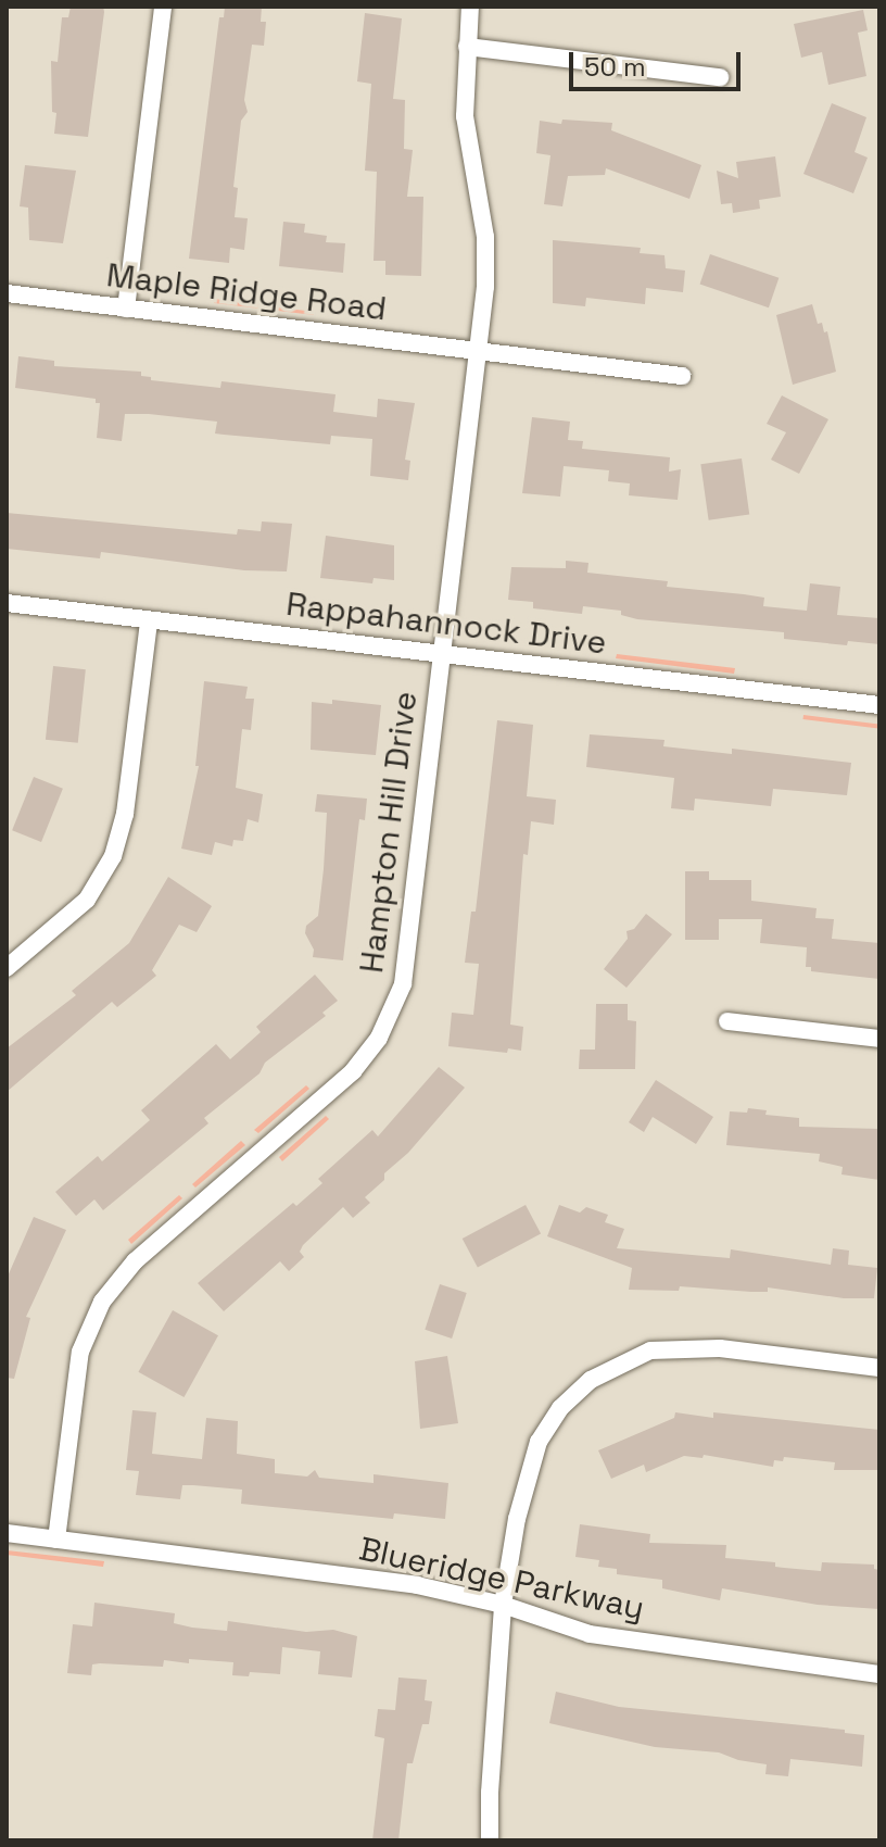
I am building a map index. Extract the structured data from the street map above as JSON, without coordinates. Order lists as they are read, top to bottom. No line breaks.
{"streets":{"street":["Maple Ridge Road","Rappahannock Drive","Hampton Hill Drive","Blueridge Parkway"]},"crossings":[["Maple Ridge Road","Hampton Hill Drive"],["Rappahannock Drive","Hampton Hill Drive"],["Hampton Hill Drive","Blueridge Parkway"]],"scale_bar":"50 m"}
